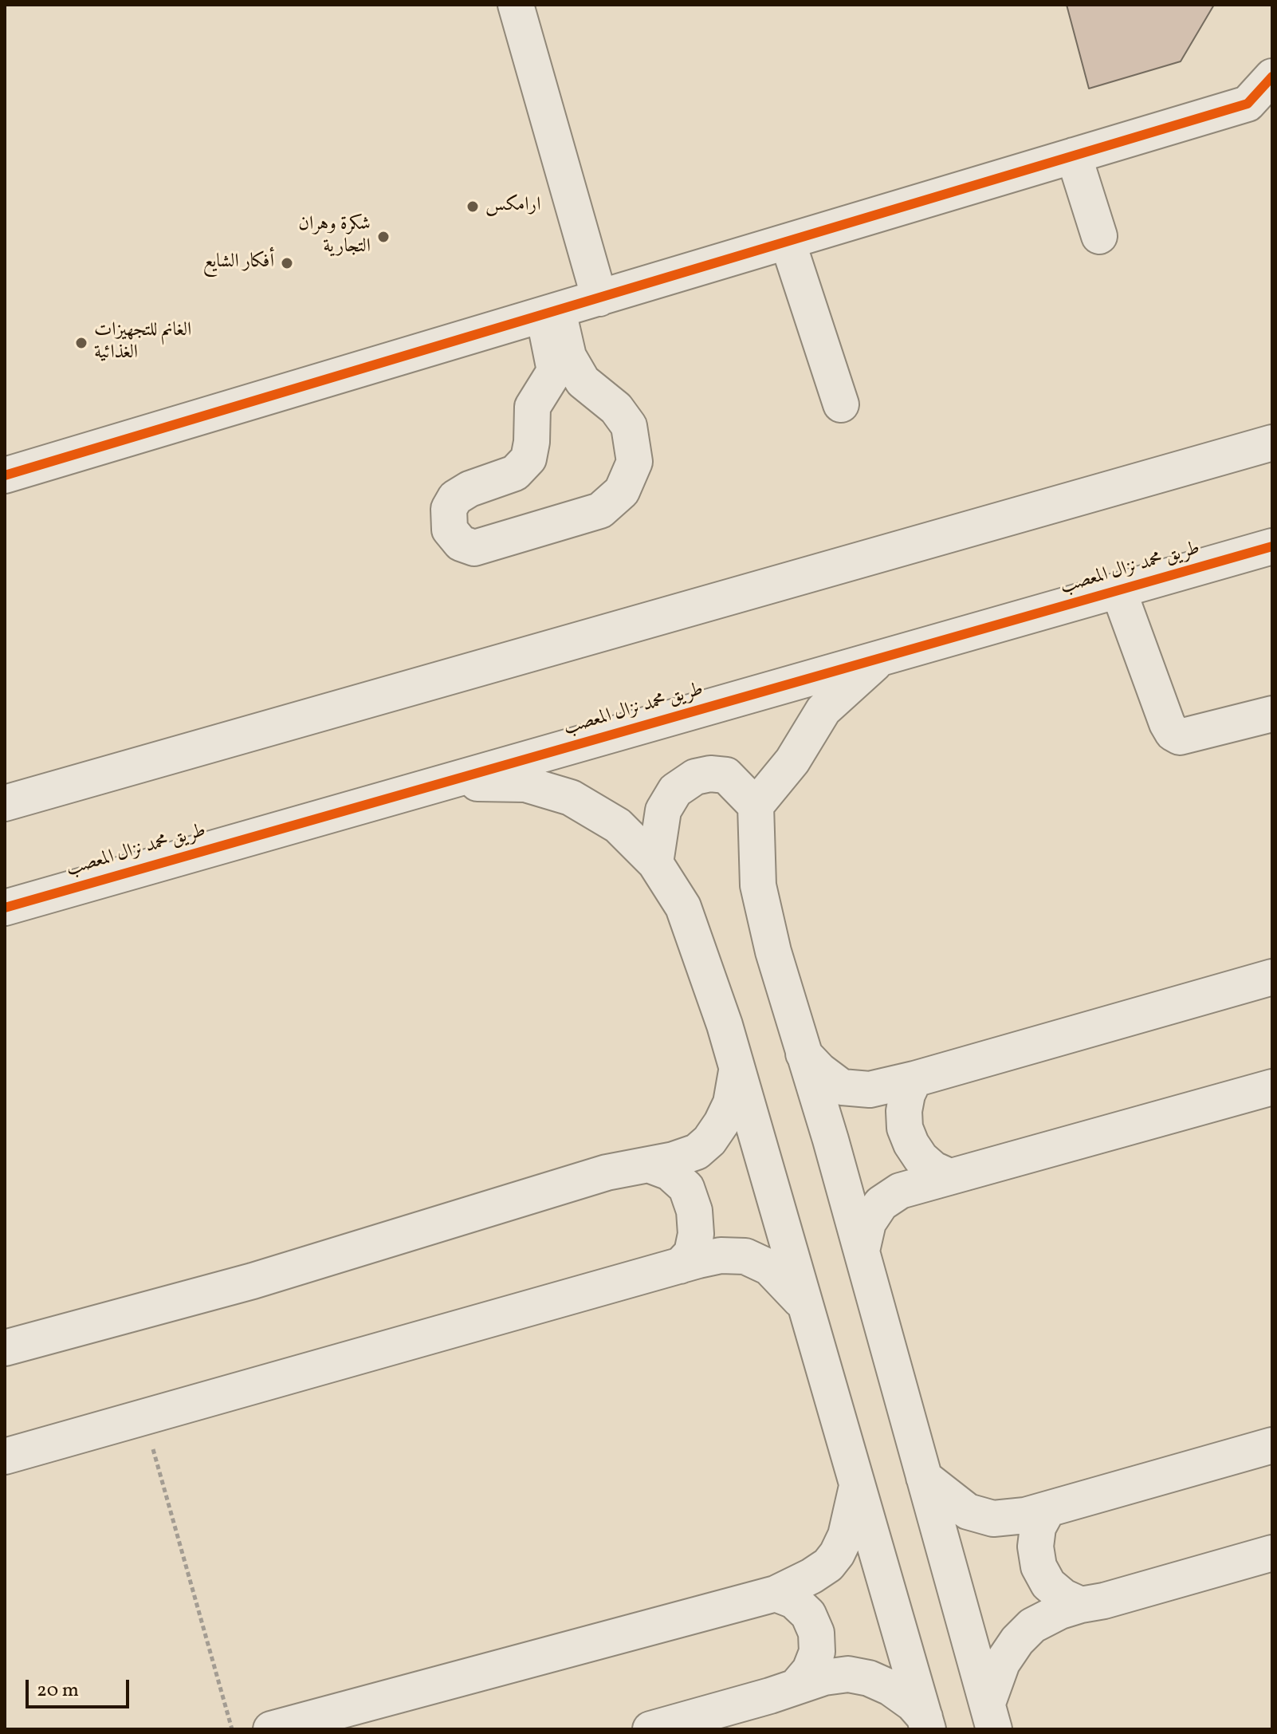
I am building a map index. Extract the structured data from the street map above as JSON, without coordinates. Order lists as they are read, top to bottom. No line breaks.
{"streets":{"street":["طريق محمد نزال المعصب"]},"places":["ارامكس","شكرة وهران التجارية","أفكار الشايع","الغانم للتجهيزات الغذائية"],"scale_bar":"20 m"}
